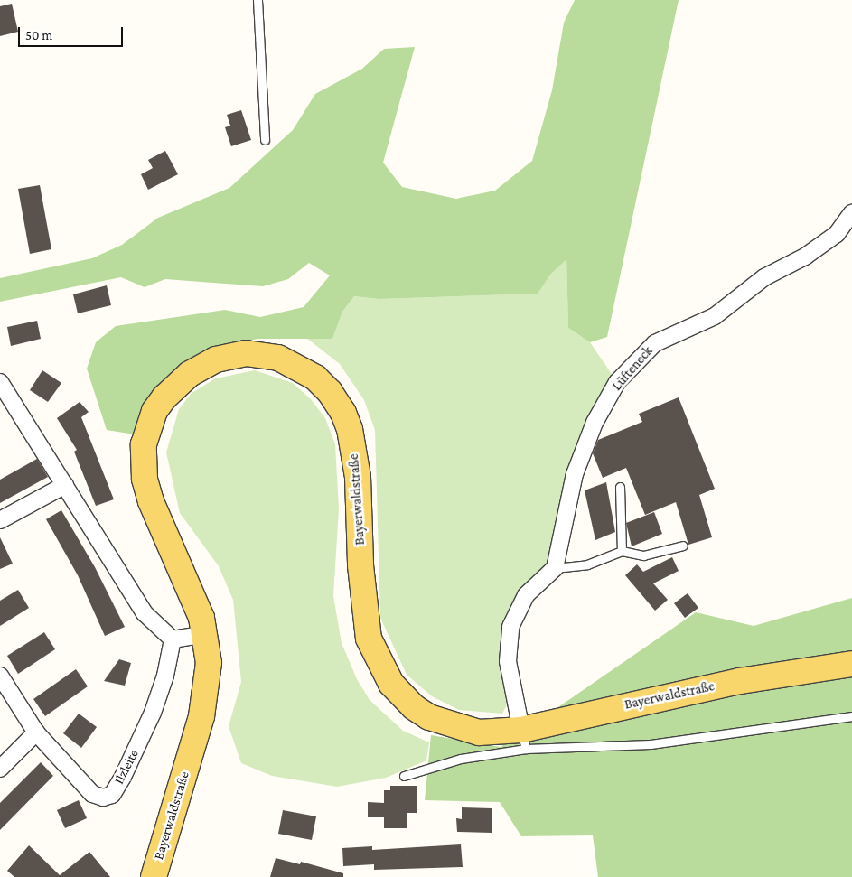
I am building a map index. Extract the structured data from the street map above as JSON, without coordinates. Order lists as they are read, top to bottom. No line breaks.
{"streets":{"main road":["Bayerwaldstraße"],"street":["Lüfteneck","Ilzleite"]},"scale_bar":"50 m"}
